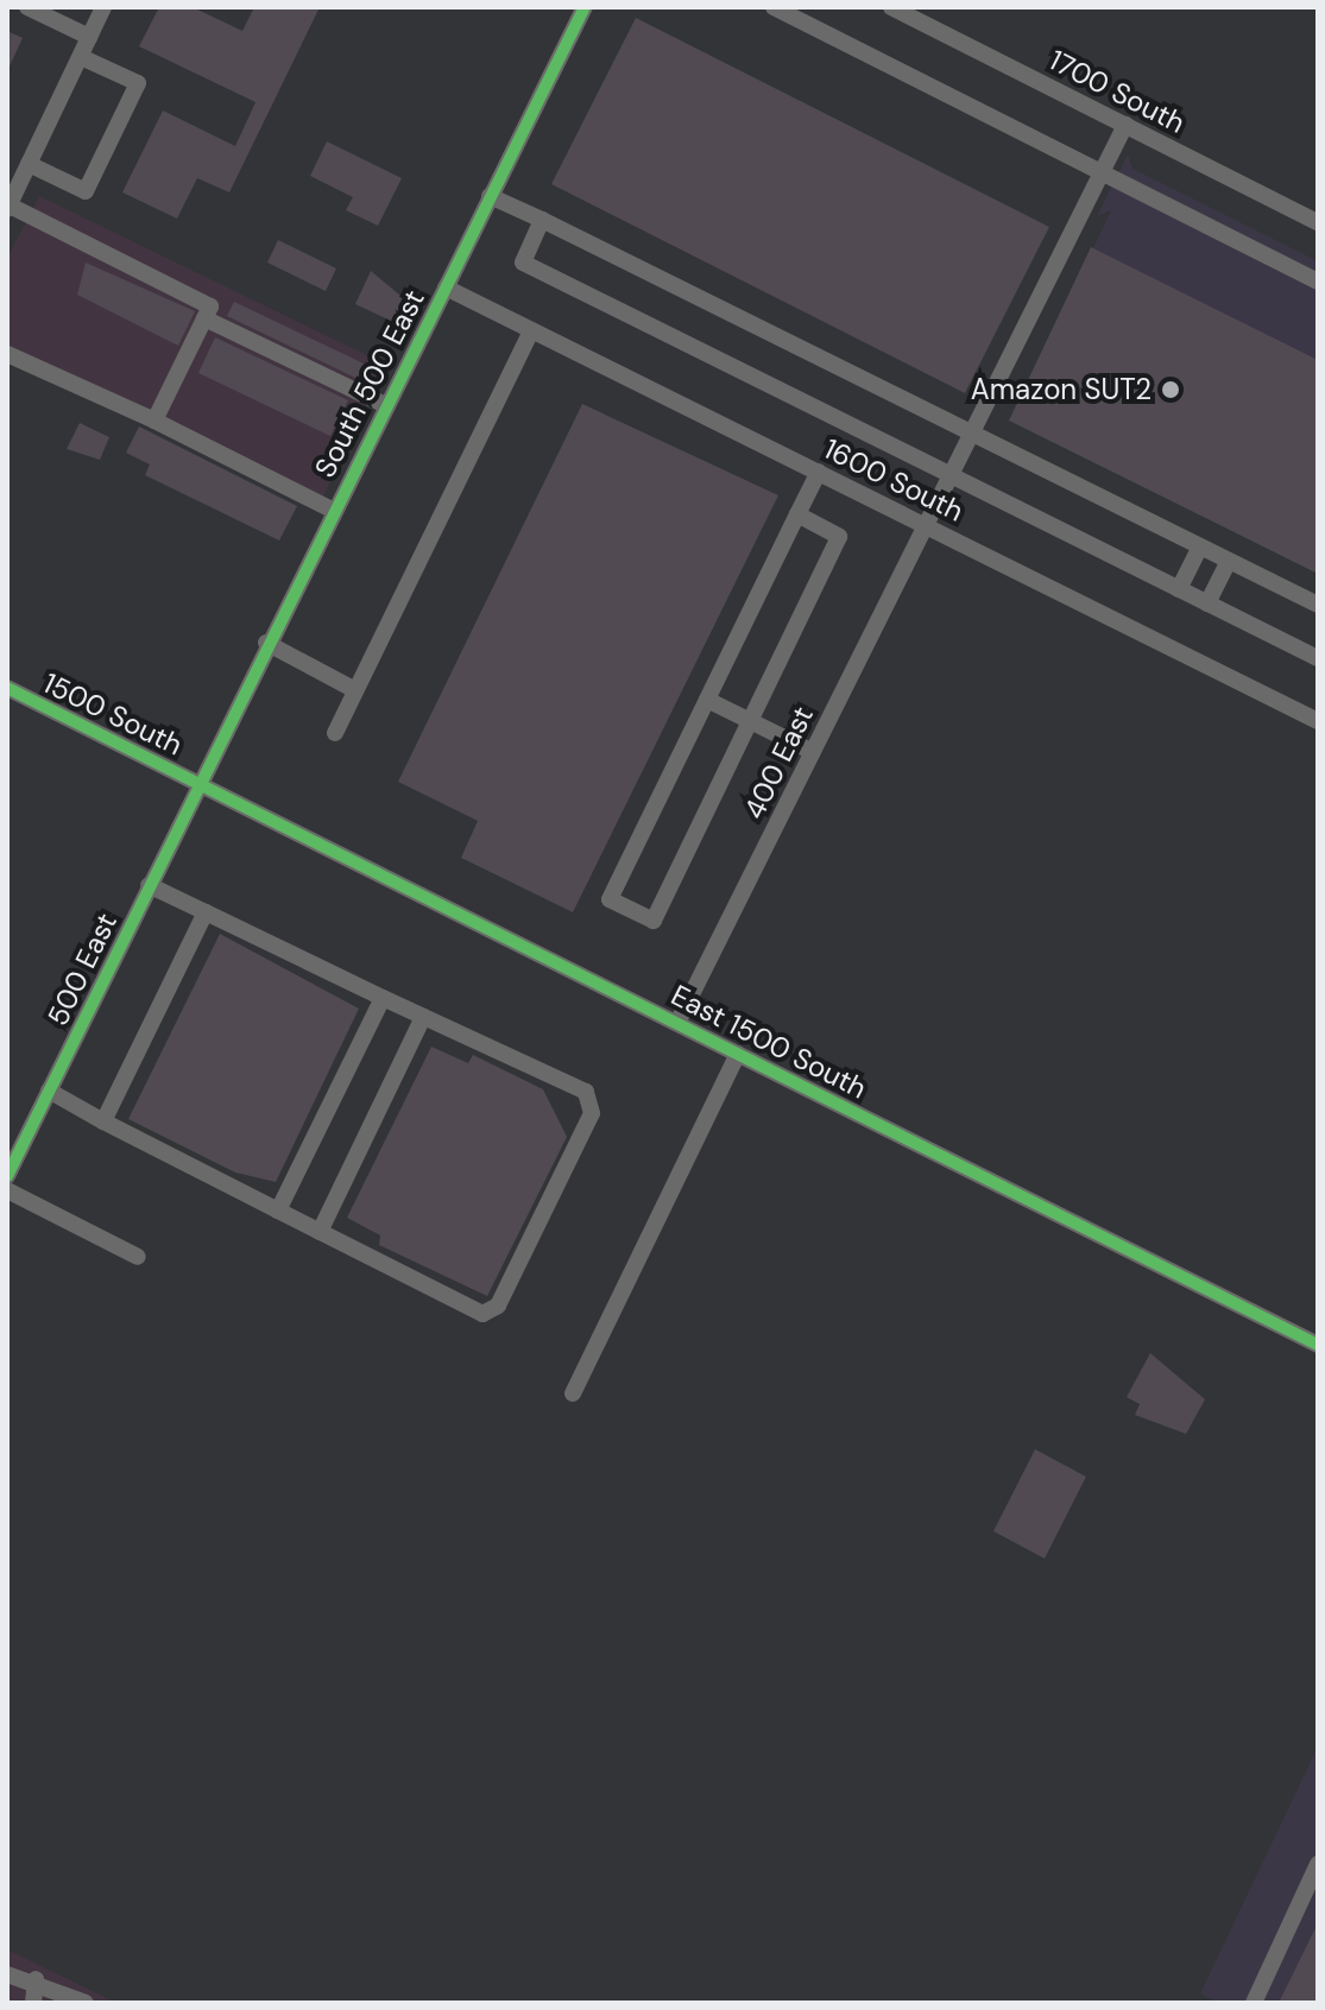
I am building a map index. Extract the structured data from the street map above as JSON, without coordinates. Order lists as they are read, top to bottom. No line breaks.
{"streets":{"street":["1700 South","South 500 East","1600 South","1500 South","400 East","500 East","East 1500 South"]},"crossings":[["1700 South","400 East"],["South 500 East","1600 South"],["South 500 East","1500 South"],["South 500 East","500 East"],["South 500 East","East 1500 South"],["1600 South","400 East"],["1500 South","500 East"],["1500 South","East 1500 South"],["400 East","East 1500 South"],["500 East","East 1500 South"]],"places":["Amazon SUT2"]}
